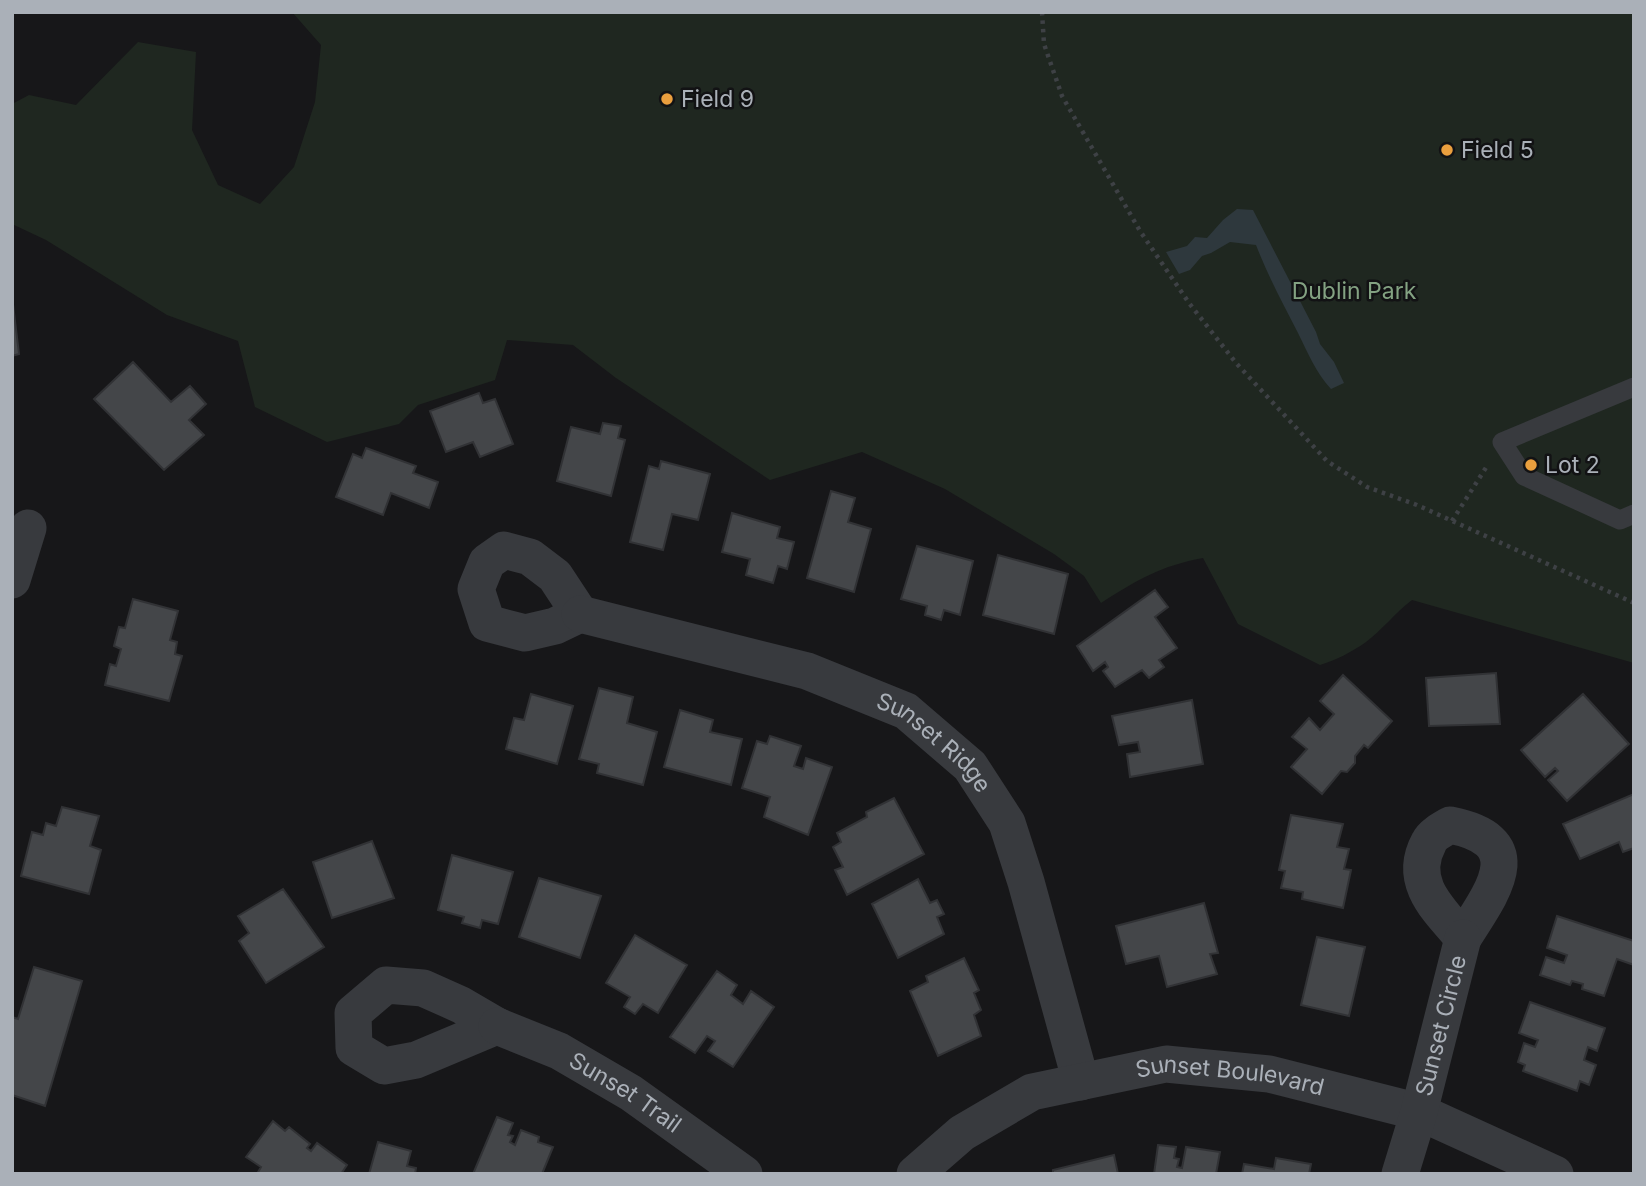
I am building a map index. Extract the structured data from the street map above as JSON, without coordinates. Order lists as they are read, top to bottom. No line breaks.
{"streets":{"street":["Sunset Ridge","Sunset Circle","Sunset Boulevard","Sunset Trail"]},"crossings":[["Sunset Ridge","Sunset Boulevard"],["Sunset Circle","Sunset Boulevard"]],"parks":["Dublin Park"],"places":["Field 9","Field 5","Lot 2"]}
